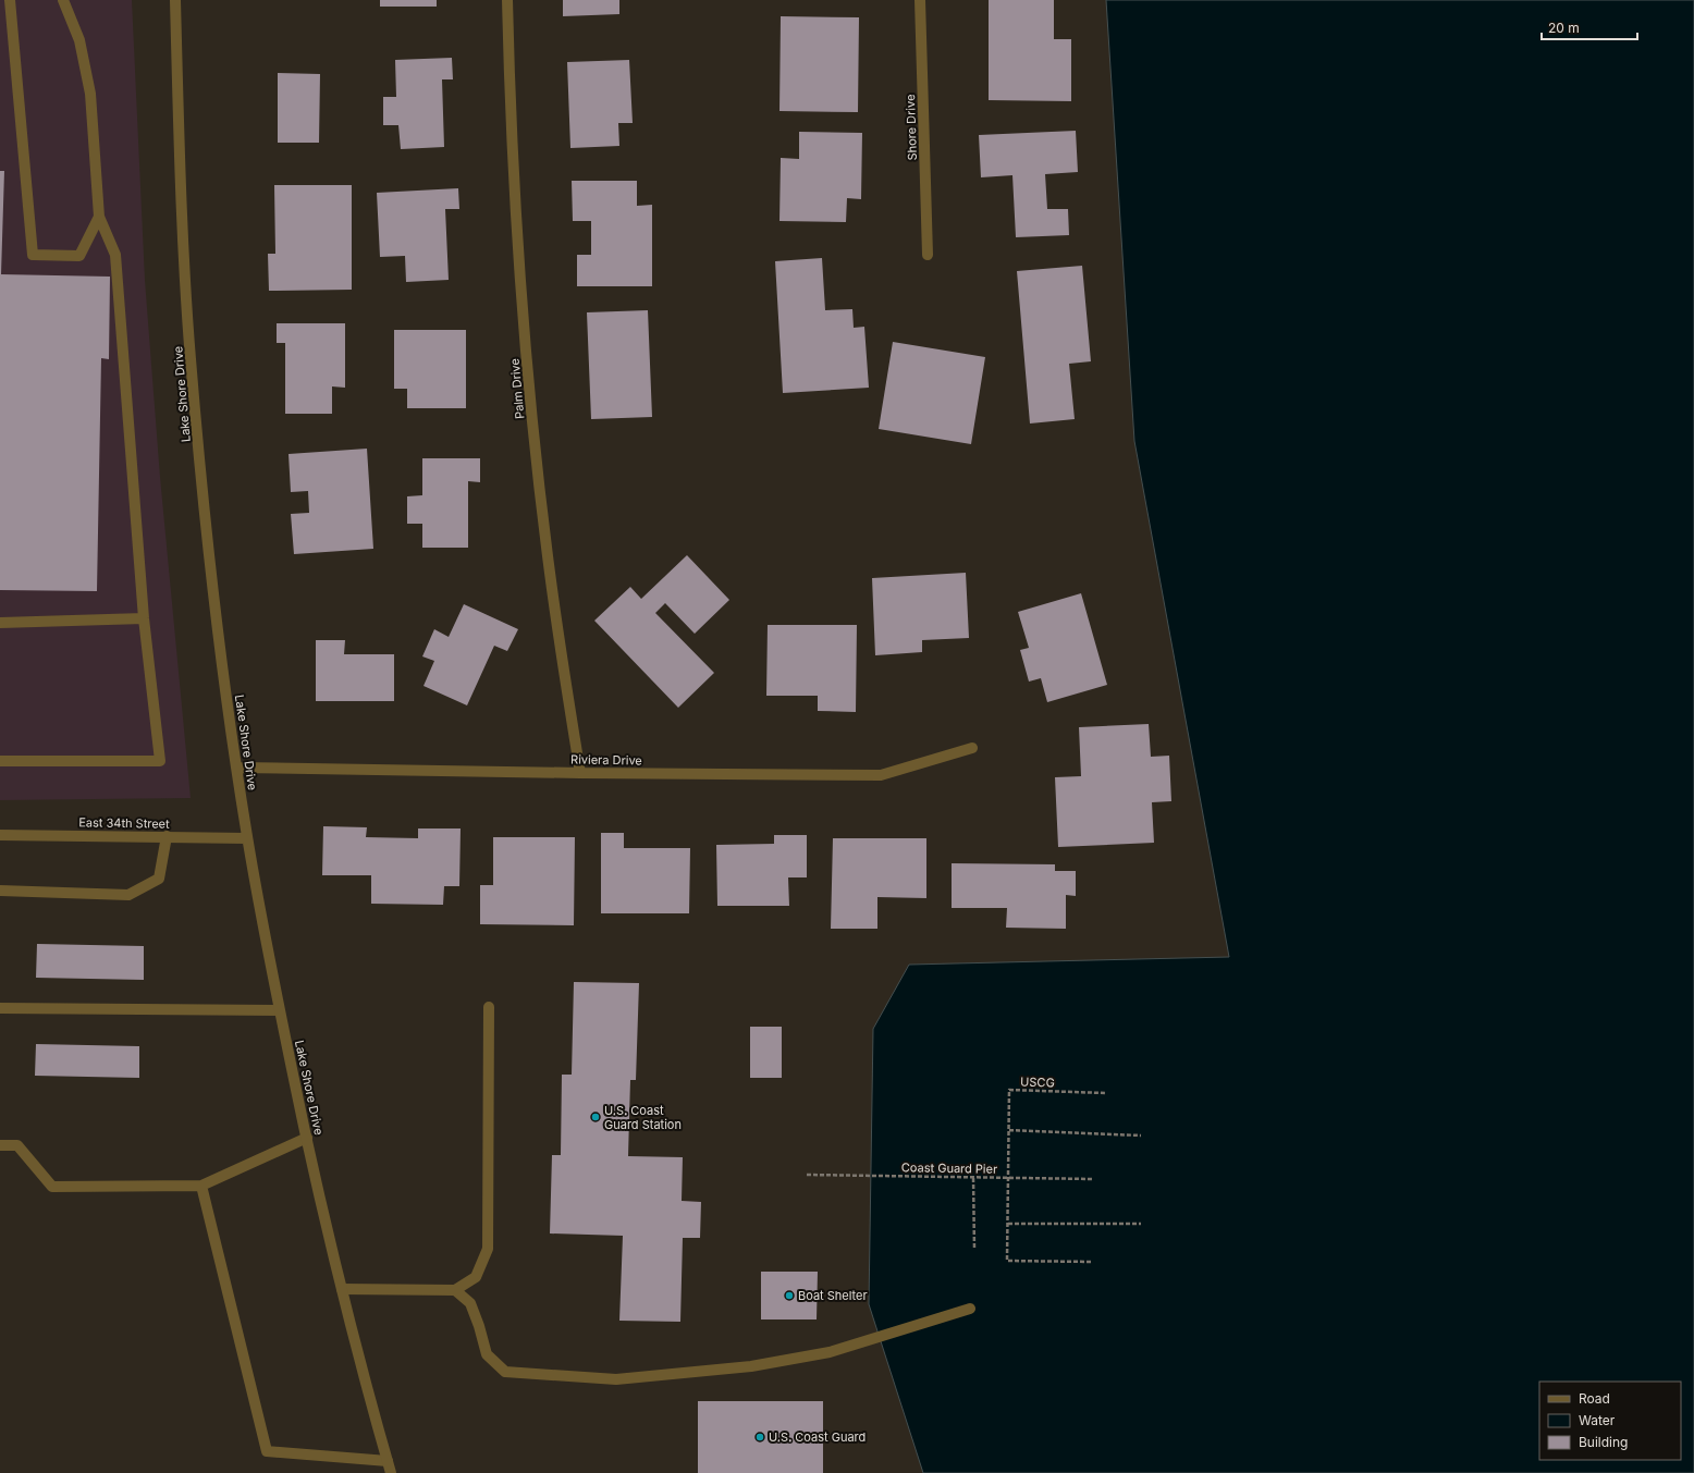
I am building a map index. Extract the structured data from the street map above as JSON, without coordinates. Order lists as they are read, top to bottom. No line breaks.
{"streets":{"street":["Shore Drive","Palm Drive","Lake Shore Drive","Riviera Drive","East 34th Street"],"path":["USCG","Coast Guard Pier"]},"crossings":[["Palm Drive","Riviera Drive"],["Lake Shore Drive","Riviera Drive"],["Lake Shore Drive","East 34th Street"],["USCG","Coast Guard Pier"]],"places":["U.S. Coast Guard Station","Boat Shelter","U.S. Coast Guard"],"legend":["Road","Water","Building"],"scale_bar":"20 m"}
